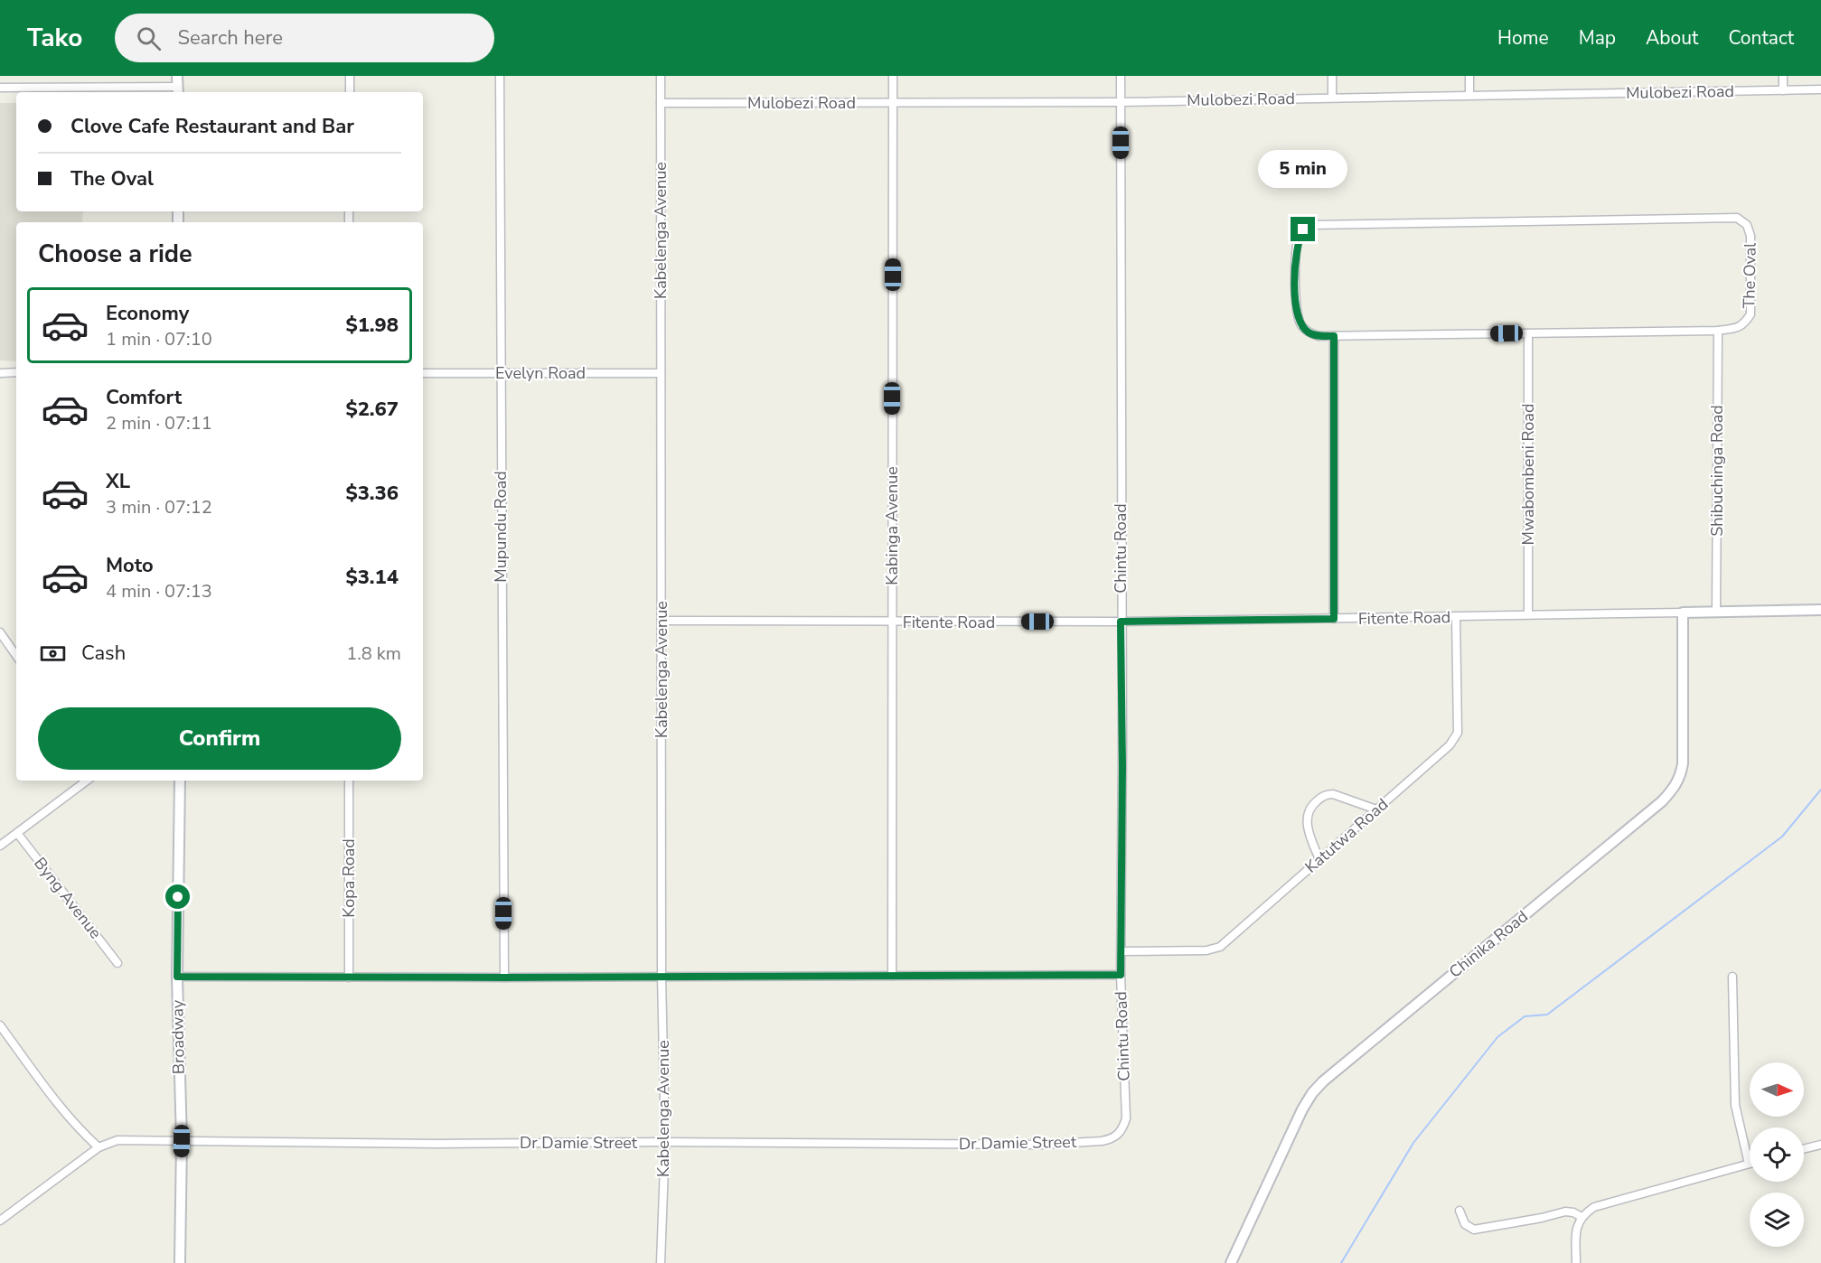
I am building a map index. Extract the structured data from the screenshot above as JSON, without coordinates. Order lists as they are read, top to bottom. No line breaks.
{"streets":{"main road":["Fitente Road","Chinika Road","Broadway"],"street":["Mulobezi Road","Kabelenga Avenue","The Oval","Evelyn Road","Shibuchinga Road","Mwabombeni Road","Kabinga Avenue","Mupundu Road","Chintu Road","Katutwa Road","Kopa Road","Byng Avenue","Dr Damie Street"]},"crossings":[["Mulobezi Road","Kabelenga Avenue"],["Mulobezi Road","Kabinga Avenue"],["Mulobezi Road","Chintu Road"],["Kabelenga Avenue","Evelyn Road"],["Kabelenga Avenue","Fitente Road"],["Kabelenga Avenue","Dr Damie Street"],["The Oval","Shibuchinga Road"],["The Oval","Mwabombeni Road"],["Evelyn Road","Mupundu Road"],["Shibuchinga Road","Fitente Road"],["Mwabombeni Road","Fitente Road"],["Kabinga Avenue","Fitente Road"],["Chintu Road","Fitente Road"],["Chintu Road","Katutwa Road"],["Chintu Road","Dr Damie Street"],["Fitente Road","Katutwa Road"],["Fitente Road","Chinika Road"],["Broadway","Dr Damie Street"]],"north":"right","page":{"header":"Tako","search":"Search here","nav":["Home","Map","About","Contact"],"banner":["Clove Cafe Restaurant and Bar","The Oval"],"bubble":"5 min","heading":"Choose a ride","list":[{"name":"Economy","note":"1 min · 07:10","value":"$1.98"},{"name":"Comfort","note":"2 min · 07:11","value":"$2.67"},{"name":"XL","note":"3 min · 07:12","value":"$3.36"},{"name":"Moto","note":"4 min · 07:13","value":"$3.14"}],"pay":["Cash","1.8 km"],"buttons":"Confirm"}}
